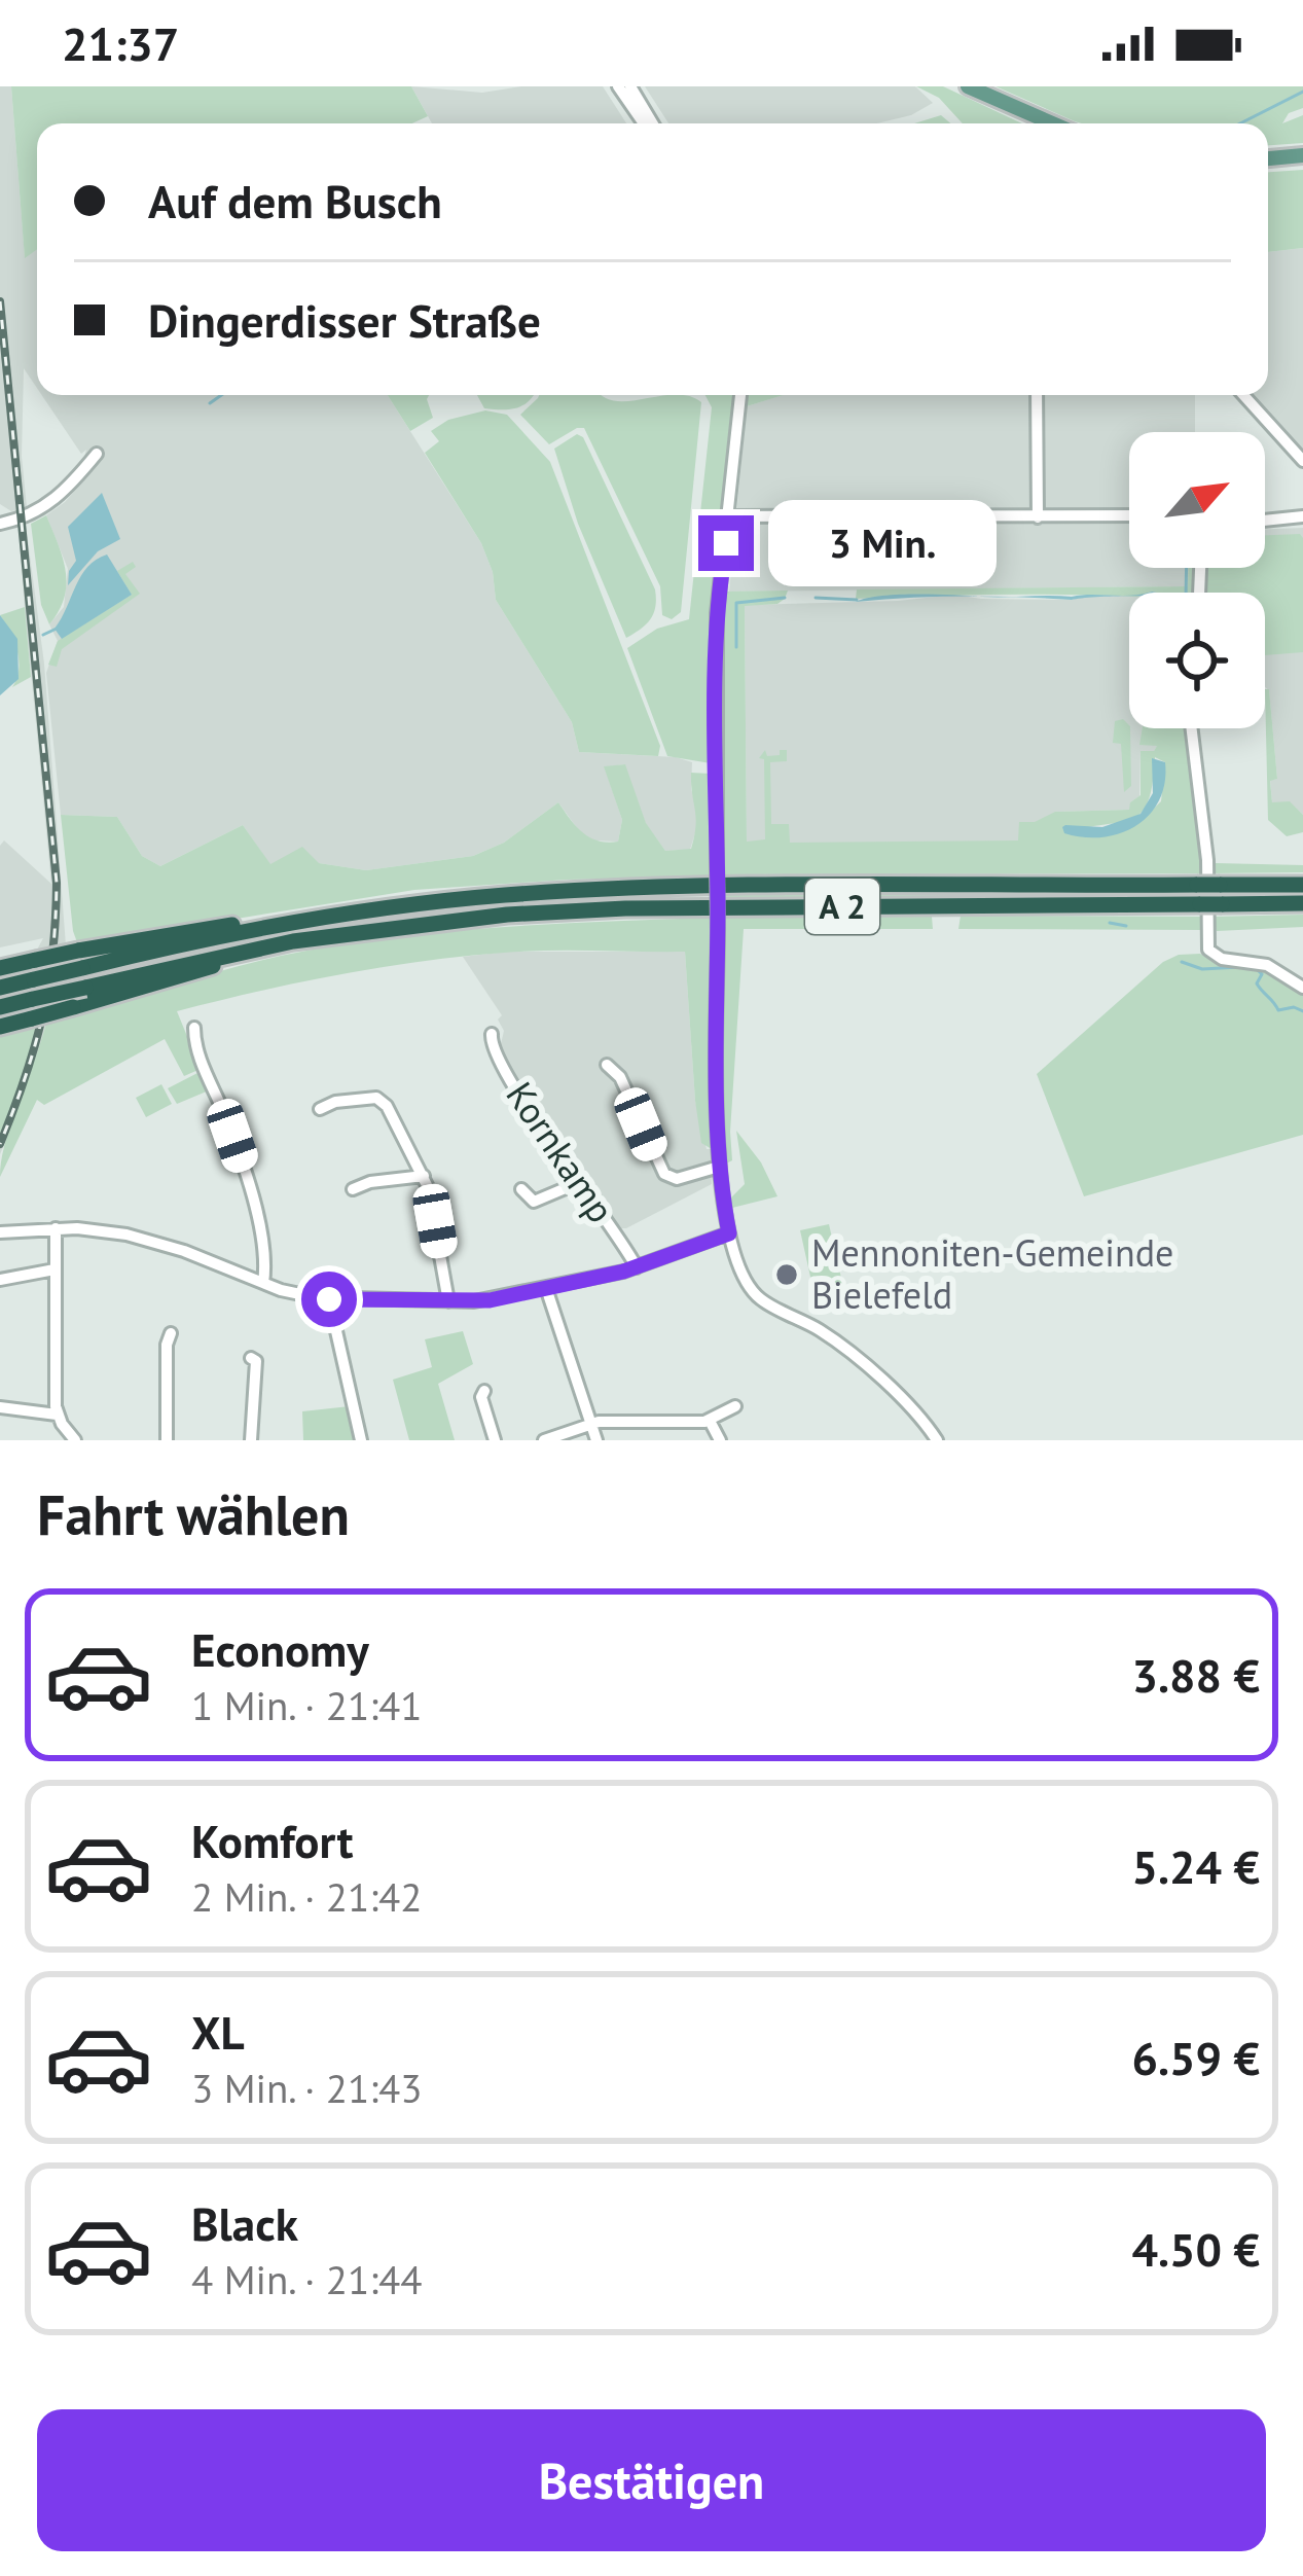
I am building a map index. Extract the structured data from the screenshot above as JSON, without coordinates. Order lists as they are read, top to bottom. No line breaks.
{"streets":{"highway":["A 2"],"street":["Kornkamp"]},"places":["Mennoniten-Gemeinde Bielefeld"],"north":"top right","page":{"status":"21:37","banner":["Auf dem Busch","Dingerdisser Straße"],"bubble":"3 Min.","heading":"Fahrt wählen","list":[{"name":"Economy","note":"1 Min. · 21:41","value":"3.88 €"},{"name":"Komfort","note":"2 Min. · 21:42","value":"5.24 €"},{"name":"XL","note":"3 Min. · 21:43","value":"6.59 €"},{"name":"Black","note":"4 Min. · 21:44","value":"4.50 €"}],"buttons":"Bestätigen"}}
